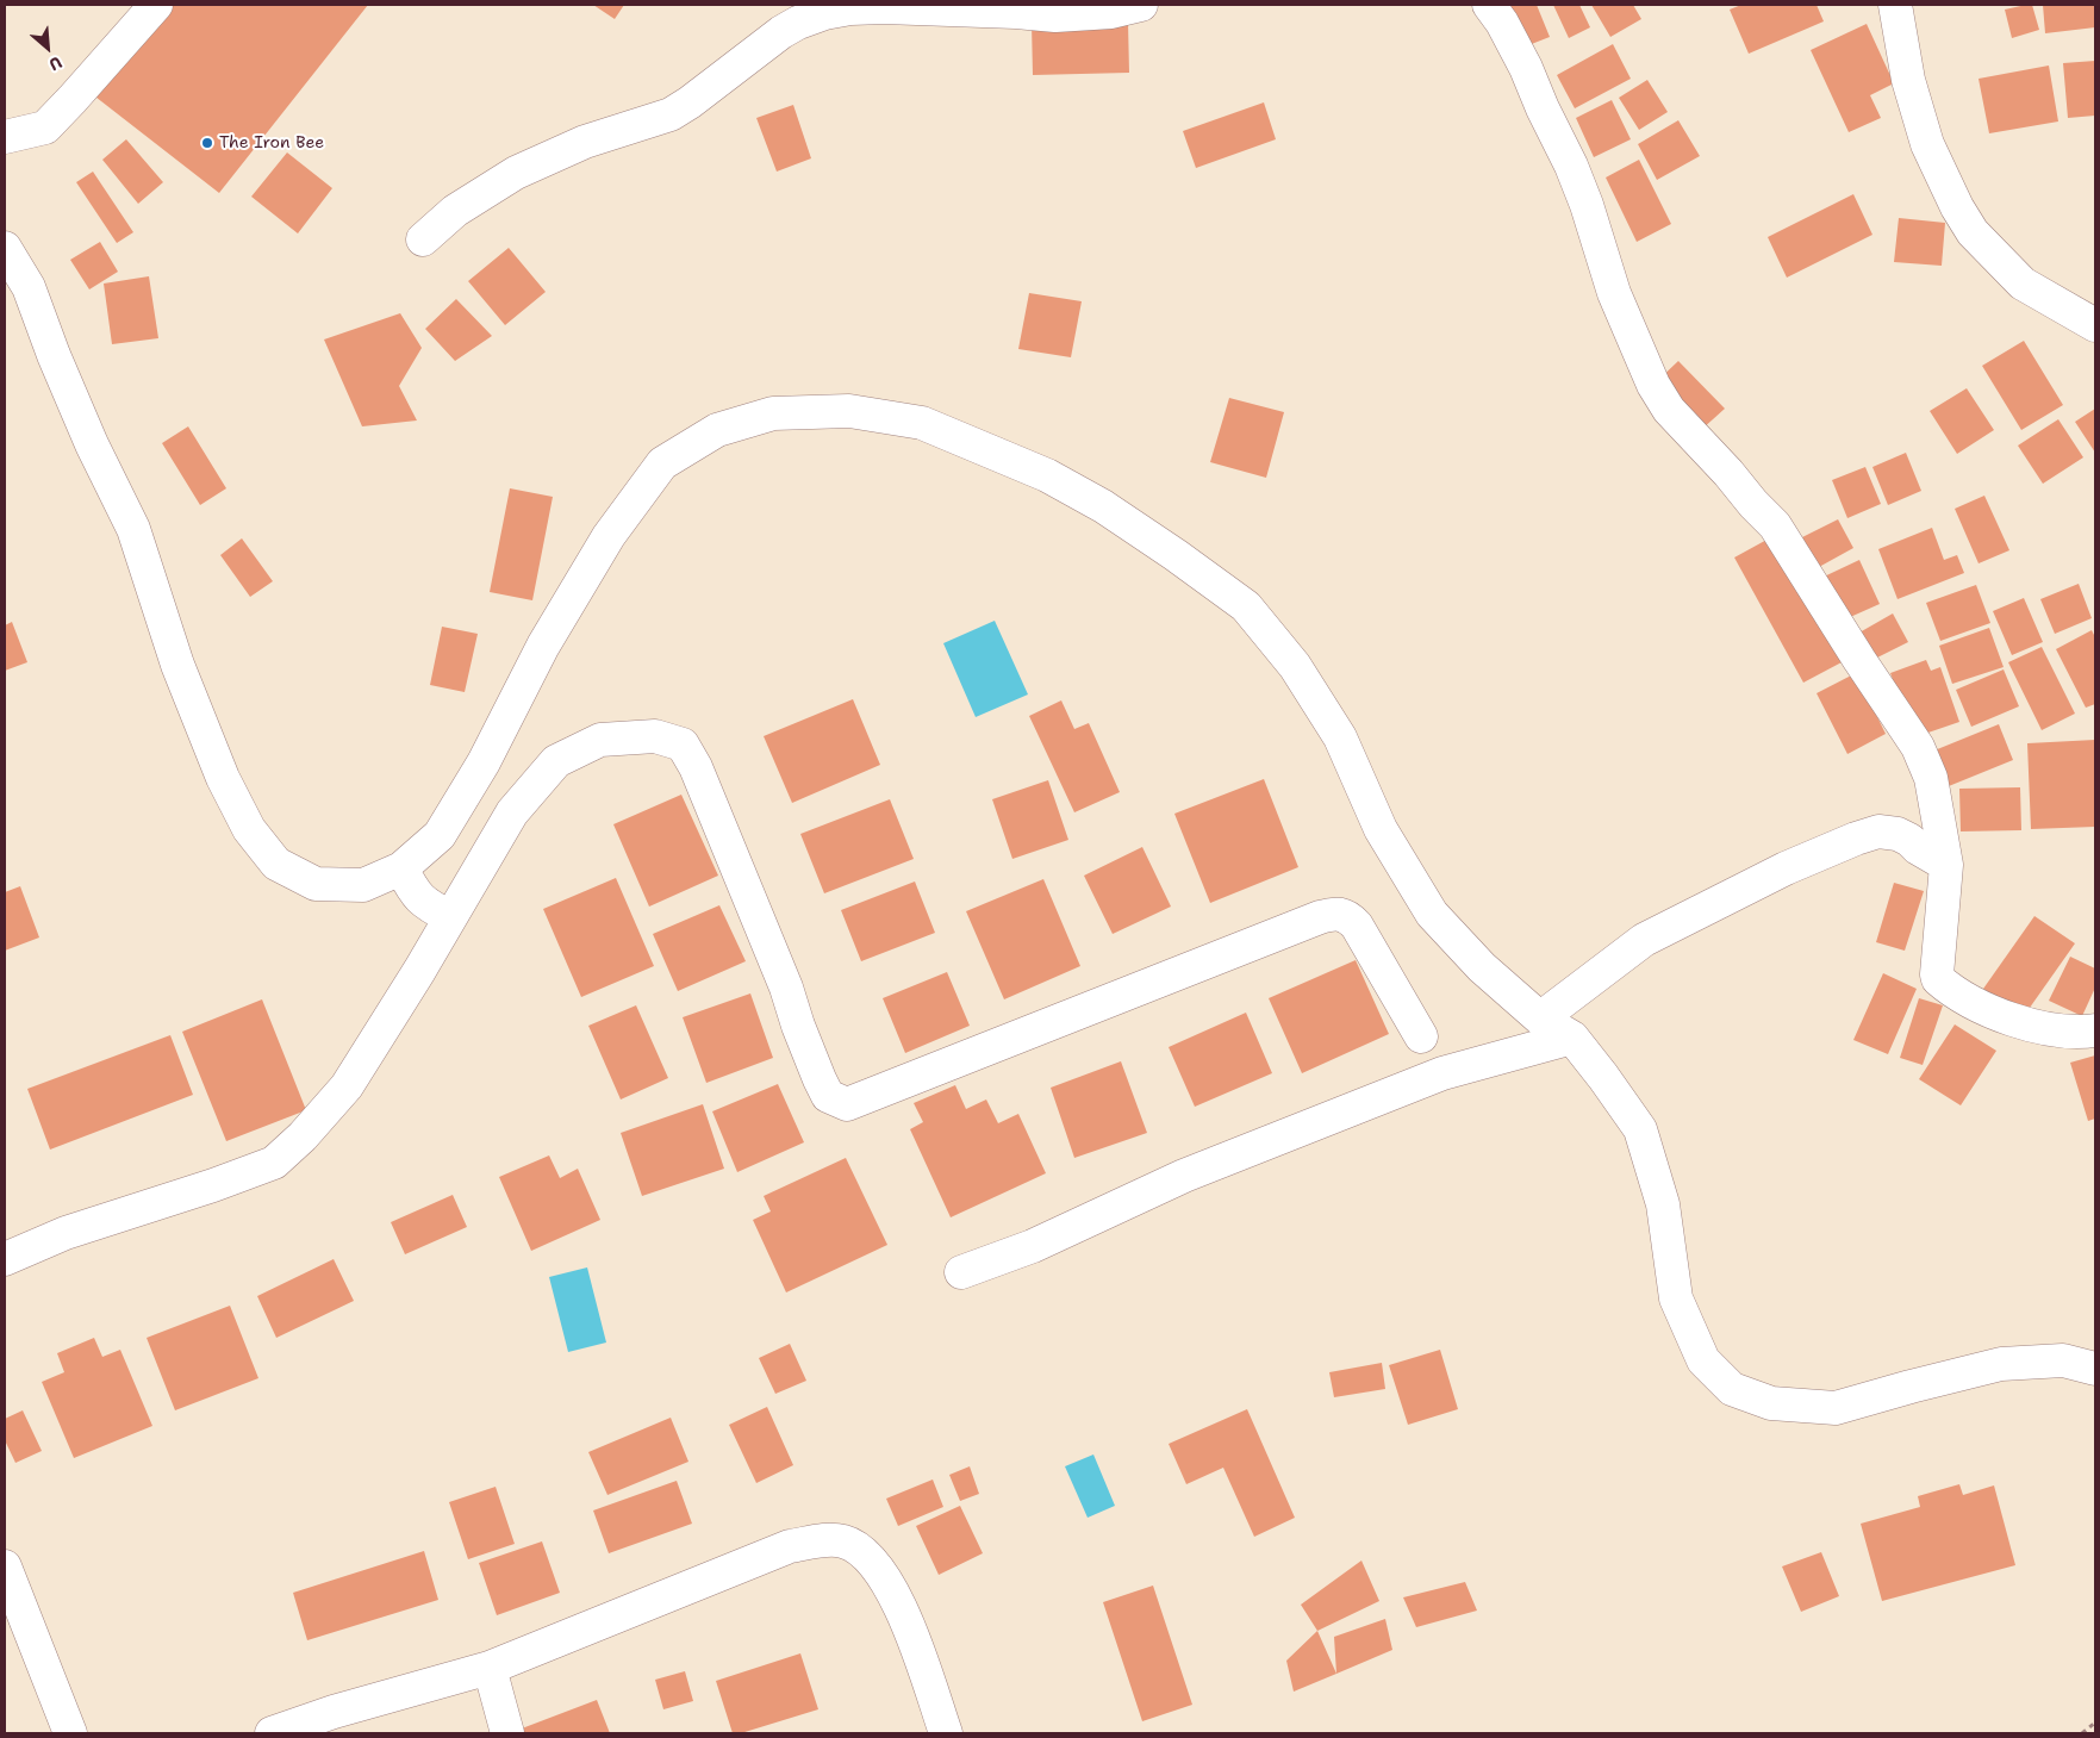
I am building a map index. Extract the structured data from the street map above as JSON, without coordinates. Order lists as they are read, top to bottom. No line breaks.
{"places":["The Iron Bee"],"north":"bottom right"}
